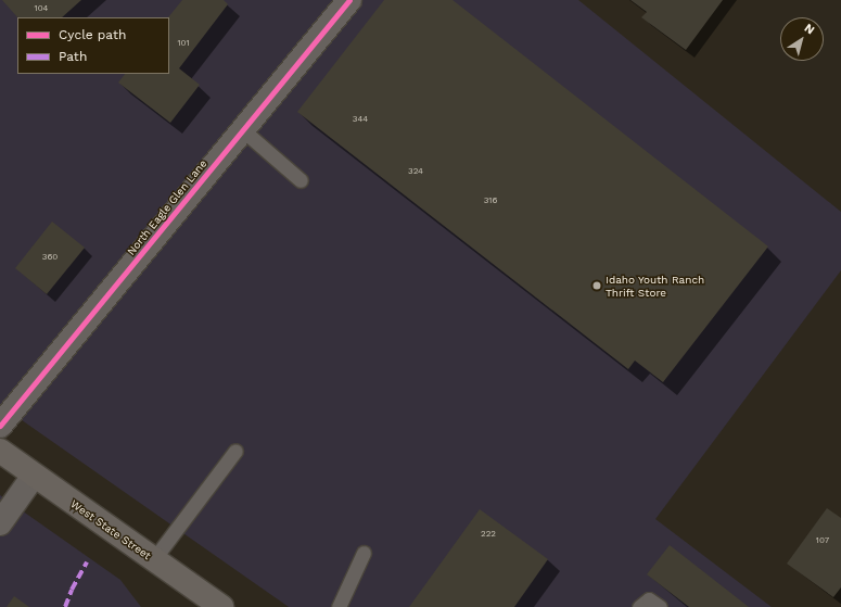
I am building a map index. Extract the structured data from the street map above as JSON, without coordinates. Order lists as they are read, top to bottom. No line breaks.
{"streets":{"main road":["West State Street"],"street":["North Eagle Glen Lane"]},"places":["Idaho Youth Ranch Thrift Store"],"house_numbers":["104","101","344","324","316","360","222","107"],"legend":["Cycle path","Path"],"north":"top right"}
